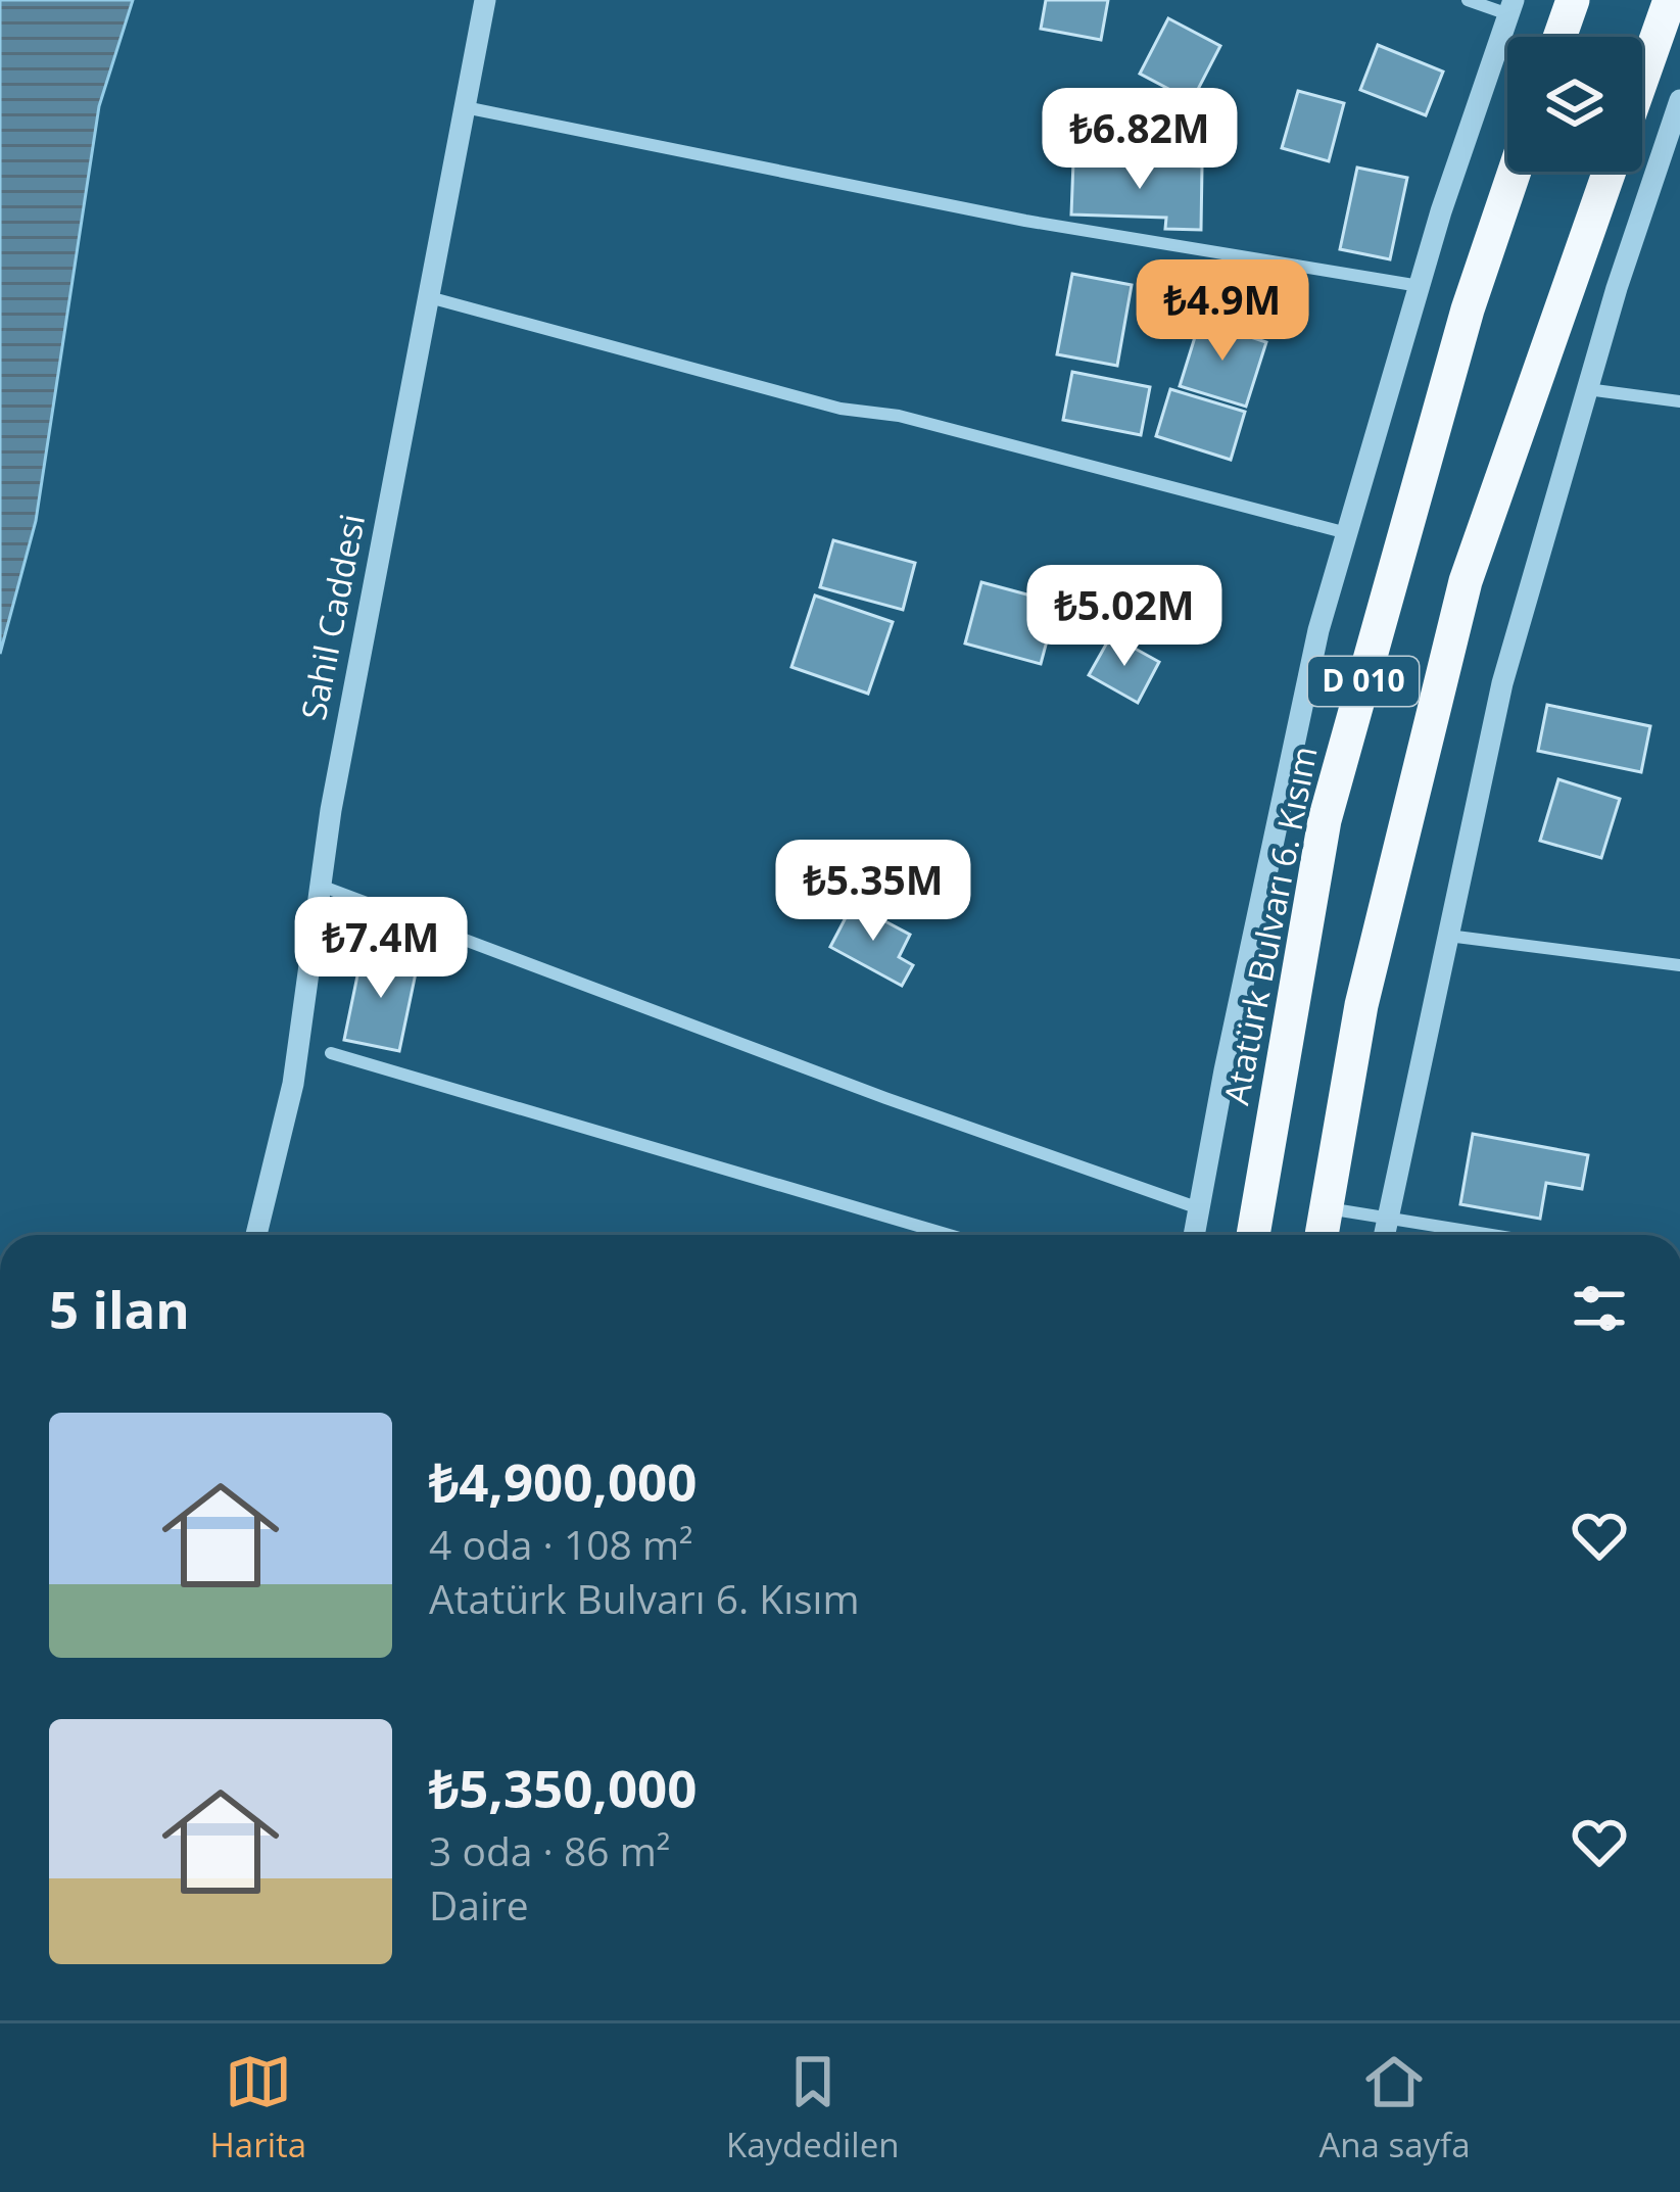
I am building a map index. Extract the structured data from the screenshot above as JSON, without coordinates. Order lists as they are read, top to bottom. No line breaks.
{"streets":{"highway":["D 010","Atatürk Bulvarı 6. Kısım"],"street":["Sahil Caddesi"]},"page":{"price":["₺6.82M","₺4.9M","₺5.02M","₺5.35M","₺7.4M"],"heading":"5 ilan","list":[{"name":"₺4,900,000","note":"4 oda · 108 m² · Atatürk Bulvarı 6. Kısım"},{"name":"₺5,350,000","note":"3 oda · 86 m² · Daire"}],"tabs":["Harita","Kaydedilen","Ana sayfa"]}}
